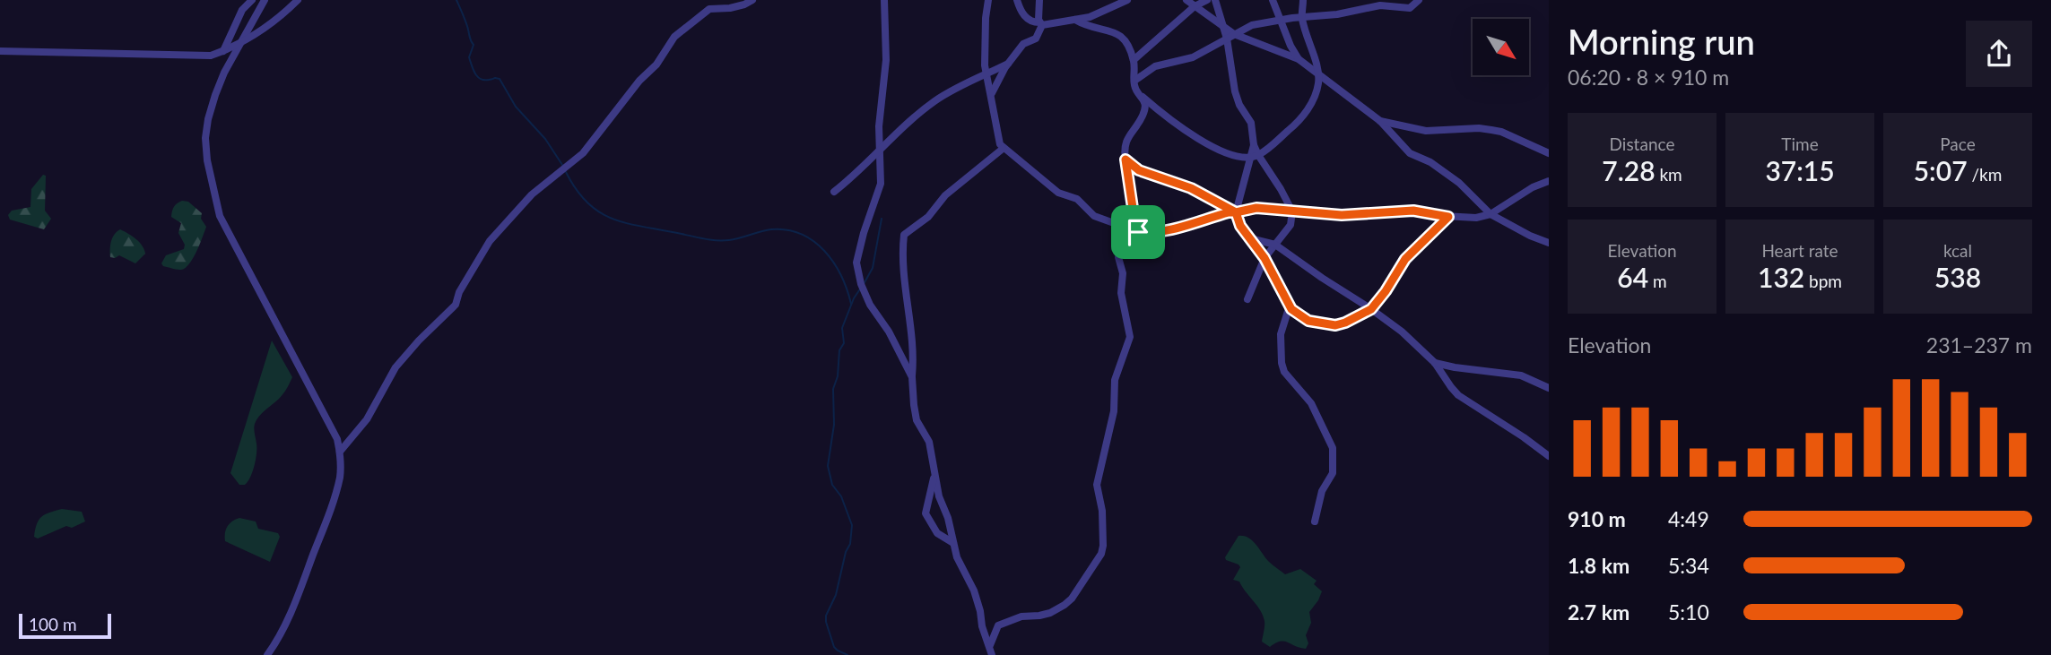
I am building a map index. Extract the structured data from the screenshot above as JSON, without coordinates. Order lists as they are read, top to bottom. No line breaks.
{"scale_bar":"100 m","north":"bottom right","page":{"heading":["Morning run","06:20 · 8 × 910 m"],"stats":[["Distance","7.28 km"],["Time","37:15"],["Pace","5:07 /km"],["Elevation","64 m"],["Heart rate","132 bpm"],["kcal","538"]],"chart":["Elevation","231–237 m"],"list":[{"name":"910 m","note":"4:49"},{"name":"1.8 km","note":"5:34"},{"name":"2.7 km","note":"5:10"}],"scale":"100 m"}}
